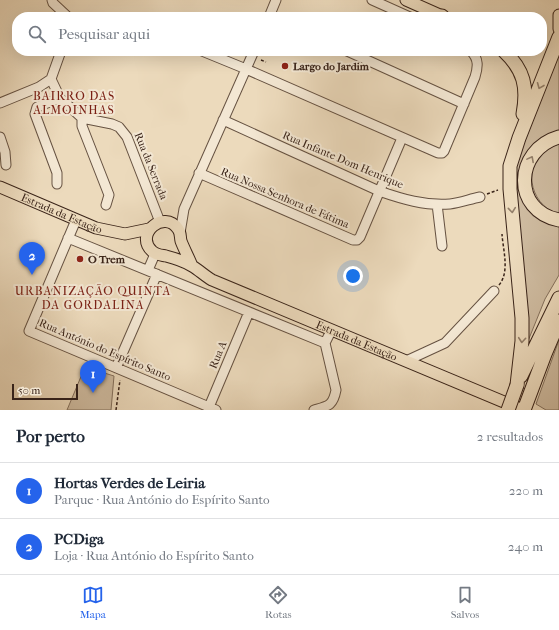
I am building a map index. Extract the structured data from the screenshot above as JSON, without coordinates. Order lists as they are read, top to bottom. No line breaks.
{"streets":{"main road":["Estrada da Estação"],"street":["Rua Infante Dom Henrique","Rua da Serrada","Rua Nossa Senhora de Fátima","Rua António do Espírito Santo","Rua A"]},"crossings":[["Rua Infante Dom Henrique","Rua Nossa Senhora de Fátima"],["Rua da Serrada","Estrada da Estação"],["Estrada da Estação","Rua António do Espírito Santo"],["Rua António do Espírito Santo","Rua A"]],"districts":["BAIRRO DAS ALMOINHAS","URBANIZAÇÃO QUINTA DA GORDALINA"],"places":["Largo do Jardim","O Trem"],"scale_bar":"50 m","page":{"search":"Pesquisar aqui","pins":["2","1"],"scale":"50 m","heading":["Por perto","2 resultados"],"list":[{"mark":"1","name":"Hortas Verdes de Leiria","note":"Parque · Rua António do Espírito Santo","value":"220 m"},{"mark":"2","name":"PCDiga","note":"Loja · Rua António do Espírito Santo","value":"240 m"}],"nav":["Mapa","Rotas","Salvos"]}}
